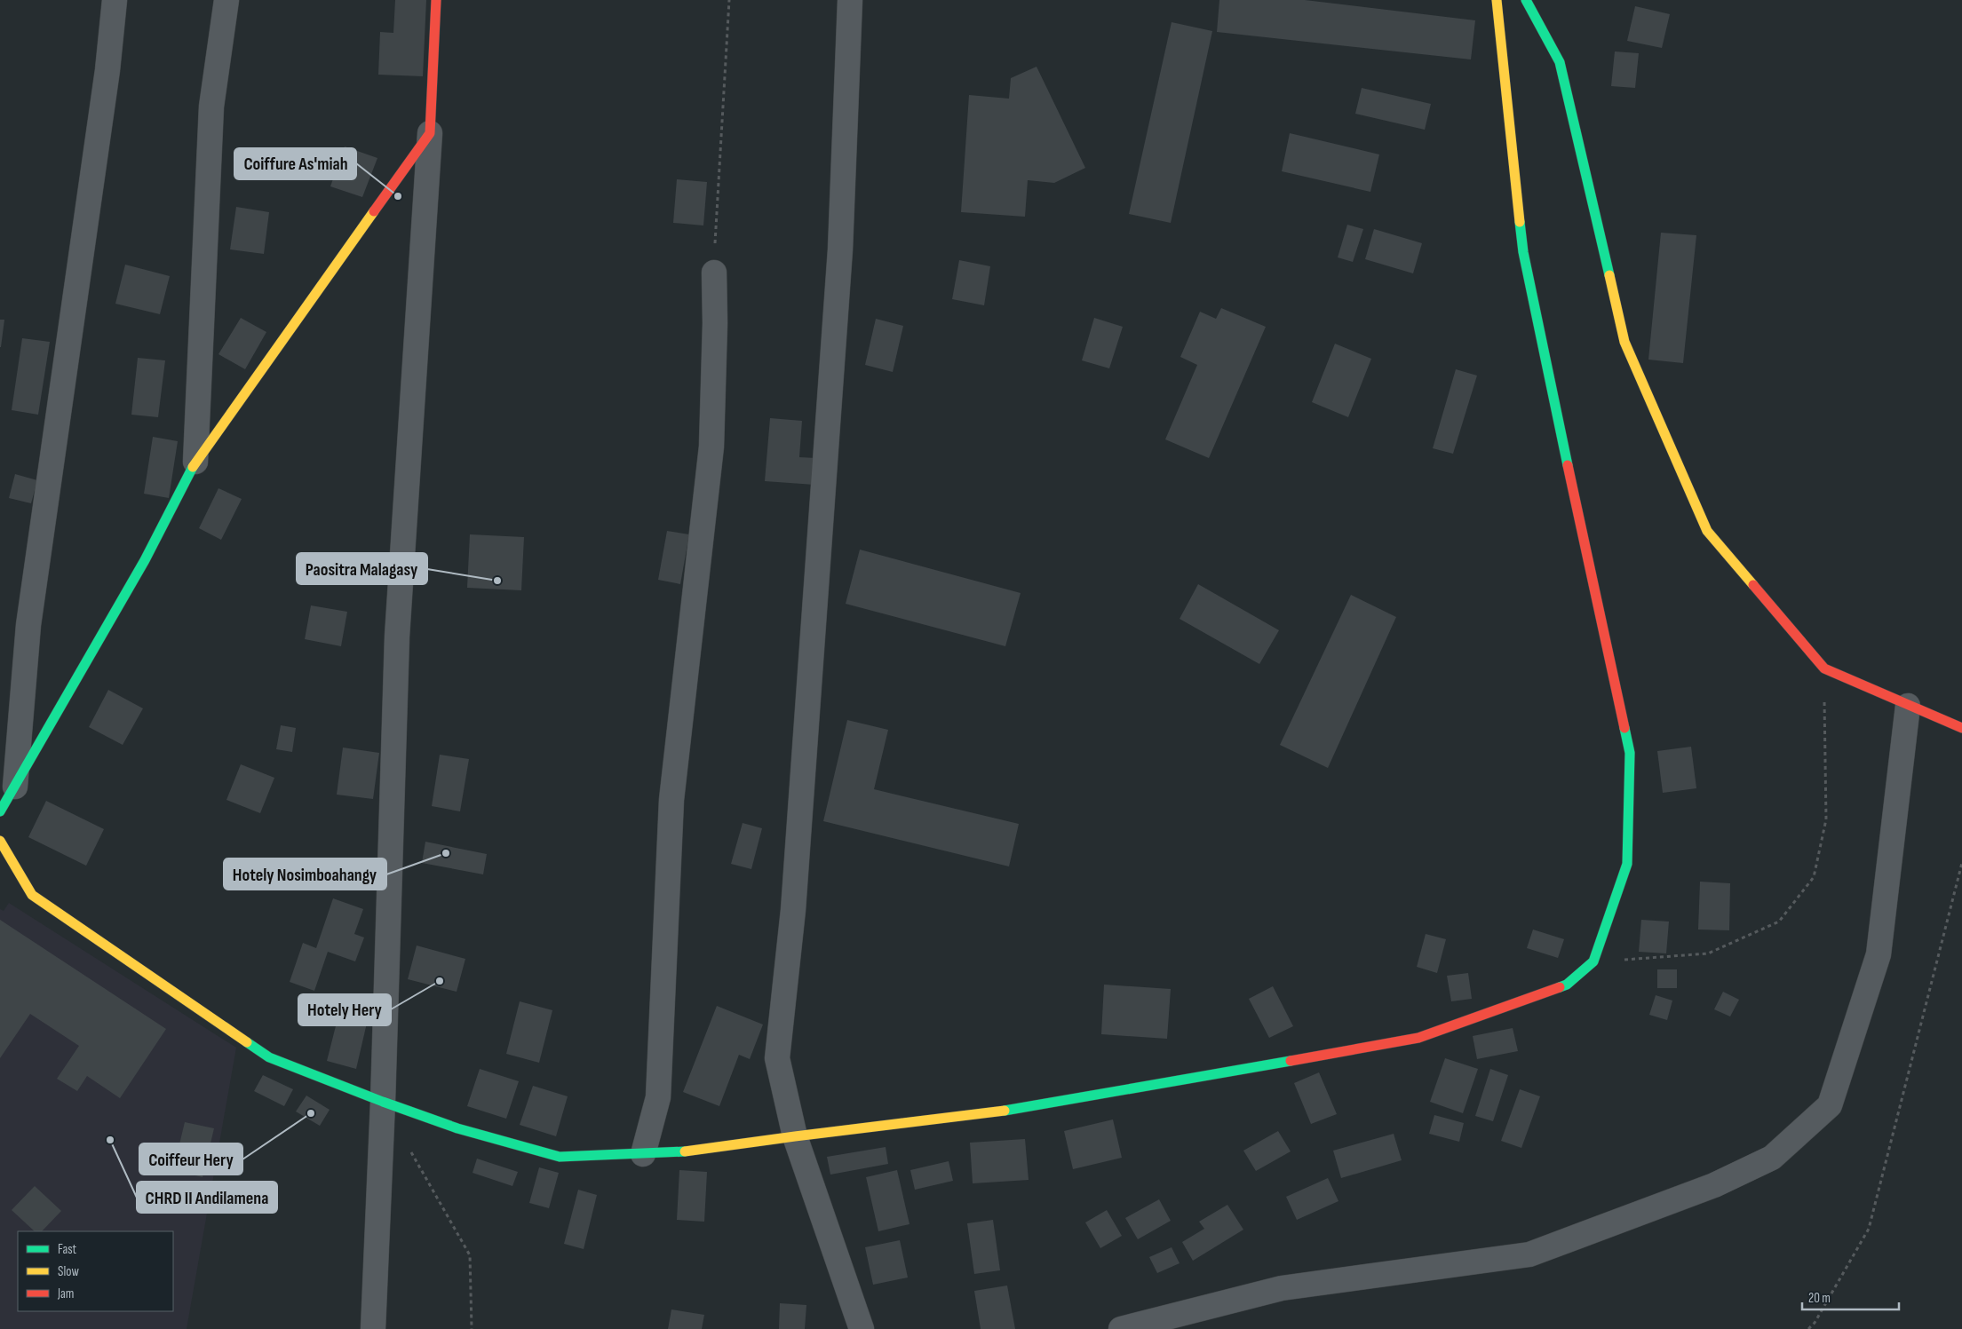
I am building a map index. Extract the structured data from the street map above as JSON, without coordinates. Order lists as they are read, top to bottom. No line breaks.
{"places":["Coiffure As'miah","Paositra Malagasy","Hotely Nosimboahangy","Hotely Hery","Coiffeur Hery","CHRD II Andilamena"],"legend":["Fast","Slow","Jam"],"scale_bar":"20 m"}
